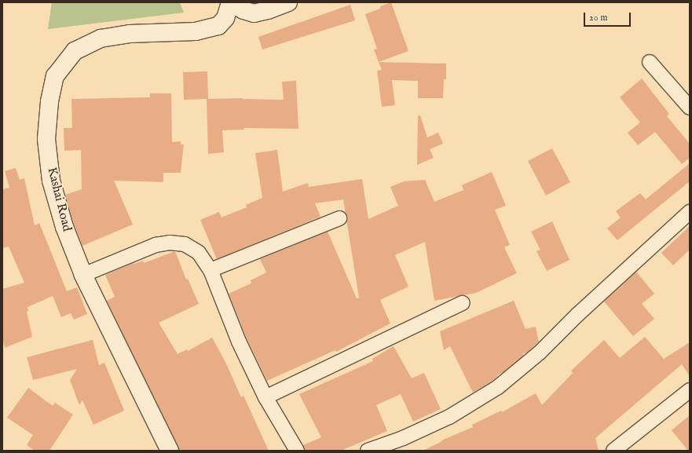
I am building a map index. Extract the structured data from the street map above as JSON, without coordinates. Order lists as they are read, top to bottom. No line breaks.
{"streets":{"street":["Kashai Road"]},"scale_bar":"20 m"}
